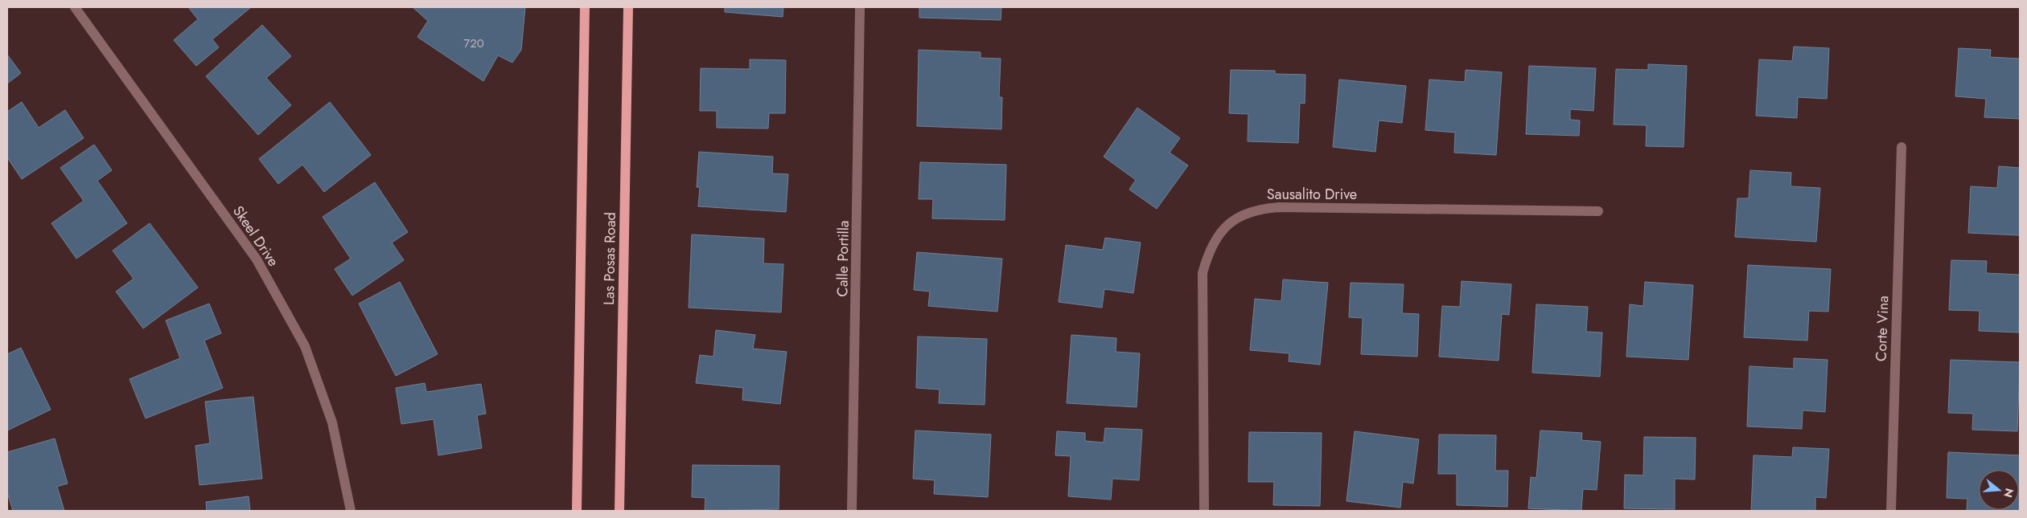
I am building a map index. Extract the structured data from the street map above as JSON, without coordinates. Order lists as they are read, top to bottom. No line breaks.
{"streets":{"main road":["Las Posas Road"],"street":["Sausalito Drive","Skeel Drive","Calle Portilla","Corte Vina"]},"house_numbers":["720"],"north":"right"}
